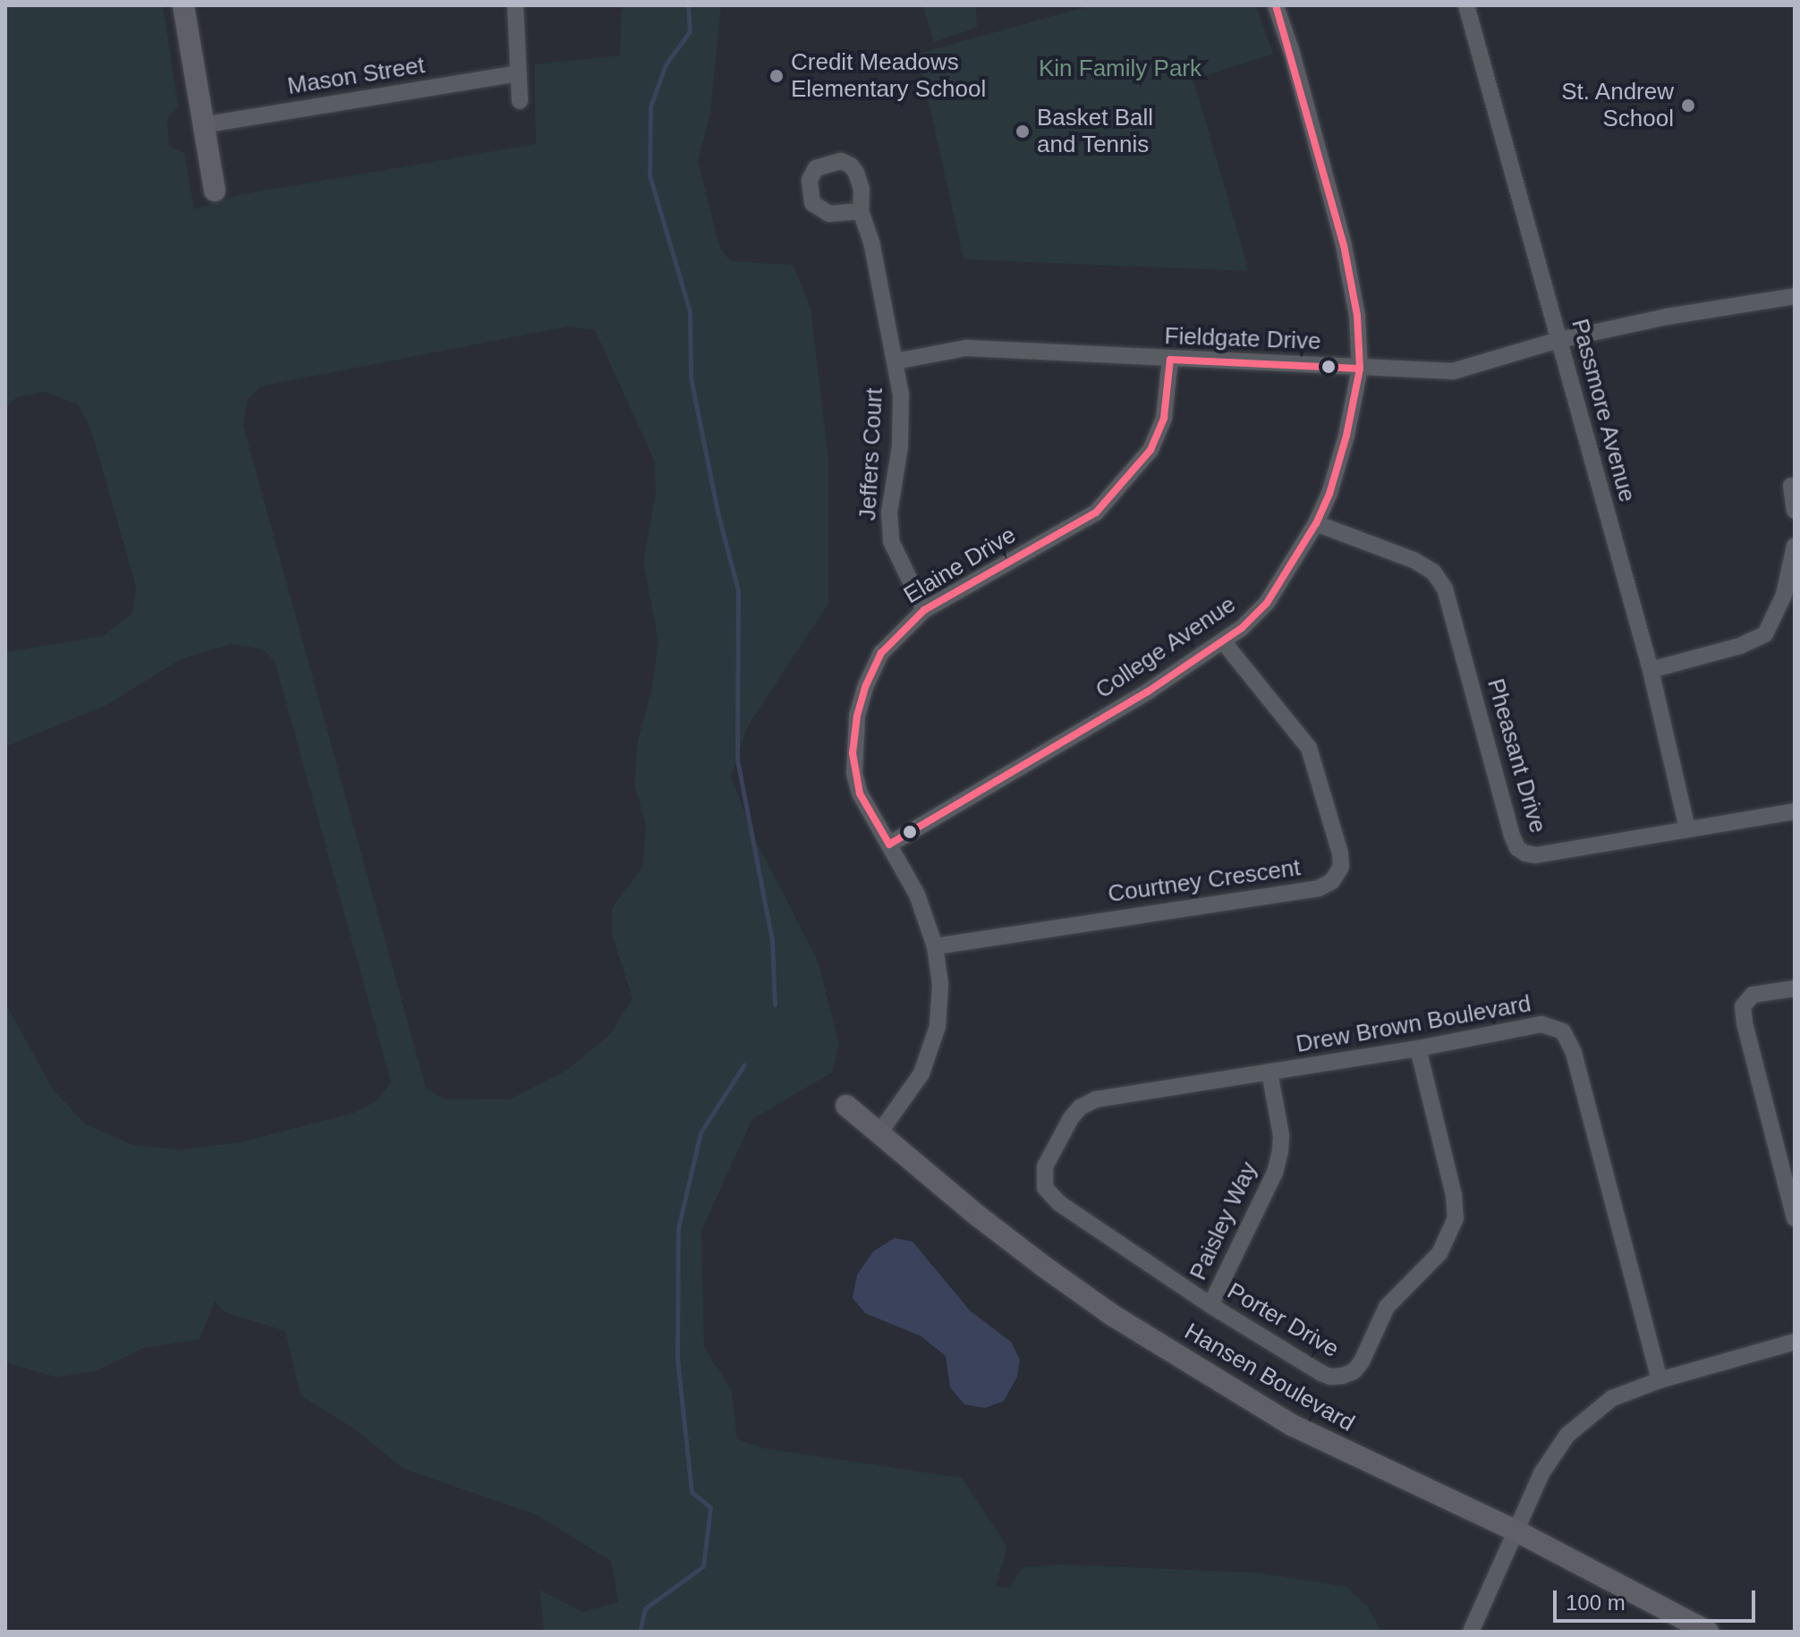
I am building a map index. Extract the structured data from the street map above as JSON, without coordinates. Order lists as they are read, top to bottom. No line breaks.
{"streets":{"street":["Mason Street","Fieldgate Drive","Passmore Avenue","Jeffers Court","Elaine Drive","College Avenue","Pheasant Drive","Courtney Crescent","Drew Brown Boulevard","Paisley Way","Porter Drive","Hansen Boulevard"]},"crossings":[["Fieldgate Drive","Passmore Avenue"],["Fieldgate Drive","Jeffers Court"],["Fieldgate Drive","Elaine Drive"],["Fieldgate Drive","College Avenue"],["Passmore Avenue","Pheasant Drive"],["Jeffers Court","Elaine Drive"],["Elaine Drive","College Avenue"],["College Avenue","Pheasant Drive"],["College Avenue","Courtney Crescent"],["Drew Brown Boulevard","Paisley Way"],["Drew Brown Boulevard","Porter Drive"],["Paisley Way","Porter Drive"]],"parks":["Kin Family Park"],"places":["Credit Meadows Elementary School","St. Andrew School","Basket Ball and Tennis"],"scale_bar":"100 m"}
